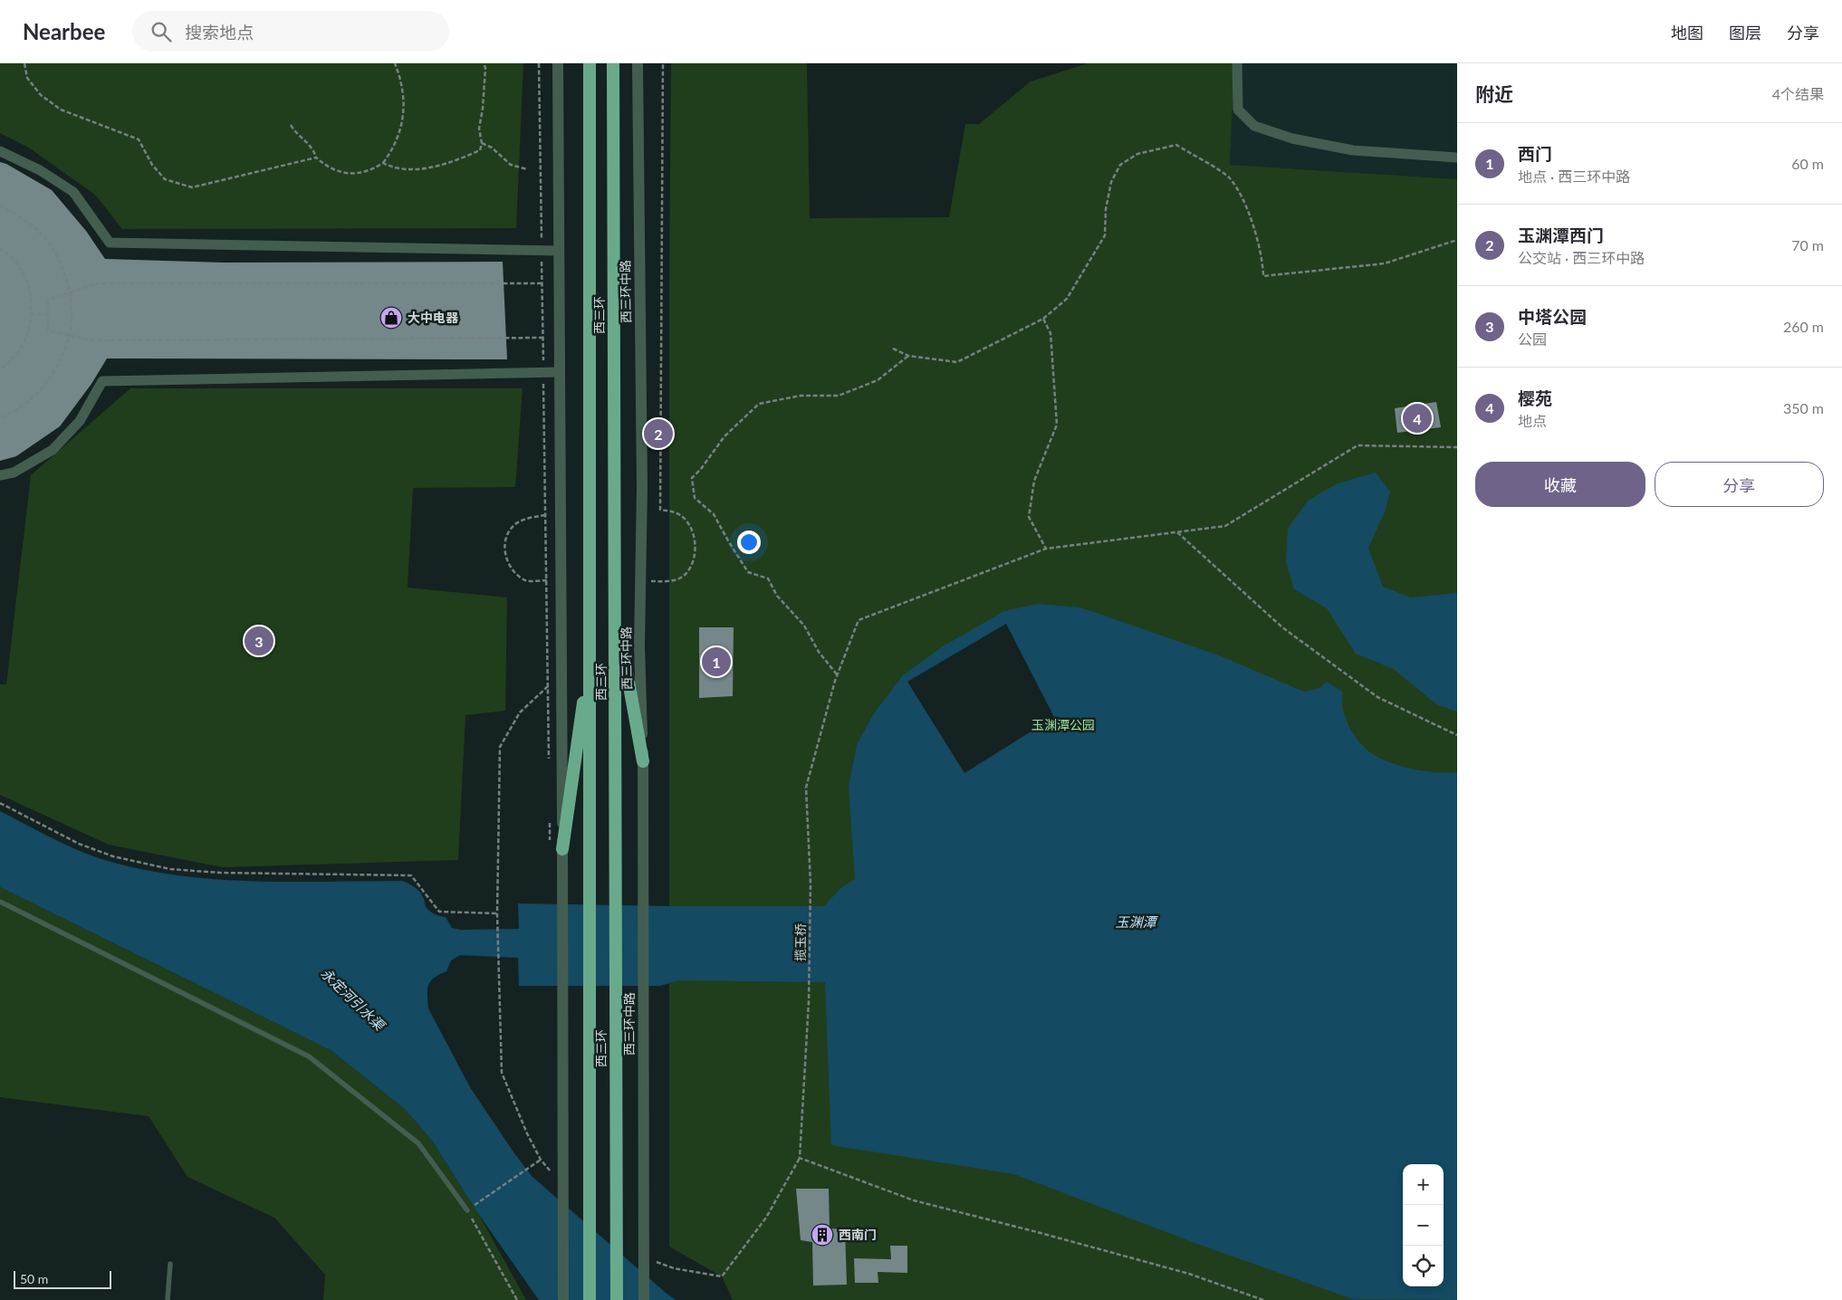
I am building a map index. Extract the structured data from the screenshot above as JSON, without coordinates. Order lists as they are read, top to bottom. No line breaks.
{"streets":{"highway":["西三环"],"street":["西三环中路"],"path":["揽玉桥"]},"water":["玉渊潭","永定河引水渠"],"parks":["玉渊潭公园"],"places":{"shop":["大中电器"],"building":["西南门"]},"scale_bar":"50 m","page":{"header":"Nearbee","search":"搜索地点","nav":["地图","图层","分享"],"heading":["附近","4个结果"],"list":[{"mark":"1","name":"西门","note":"地点 · 西三环中路","value":"60 m"},{"mark":"2","name":"玉渊潭西门","note":"公交站 · 西三环中路","value":"70 m"},{"mark":"3","name":"中塔公园","note":"公园","value":"260 m"},{"mark":"4","name":"樱苑","note":"地点","value":"350 m"}],"pins":["4","2","3","1"],"buttons":["收藏","分享"],"map_buttons":["+","−"],"scale":"50 m"}}
